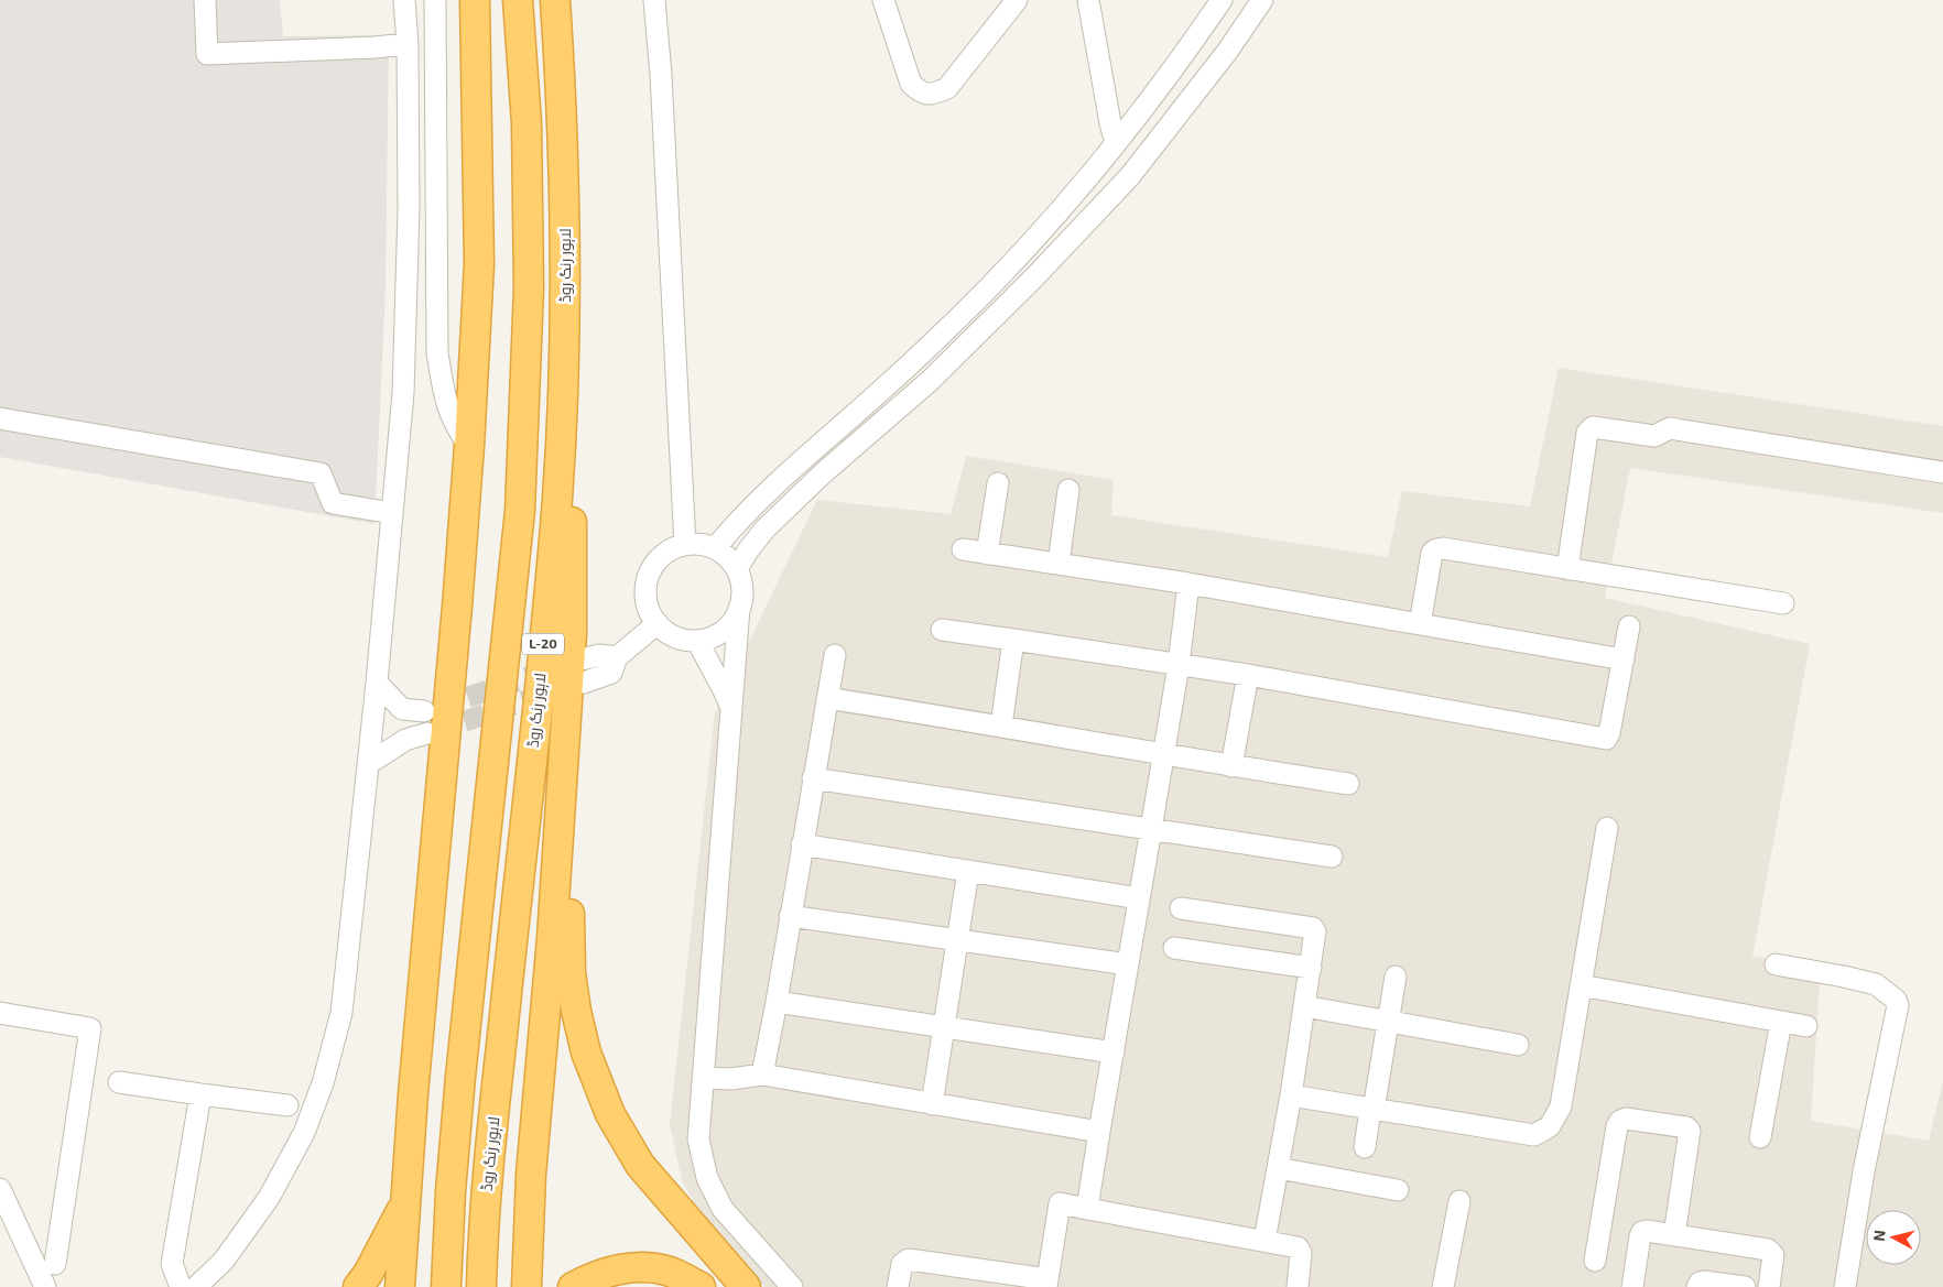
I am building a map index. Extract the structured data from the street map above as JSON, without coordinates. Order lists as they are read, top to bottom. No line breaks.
{"streets":{"highway":["لاہور رنگ روڈ","L-20"]},"north":"left"}
